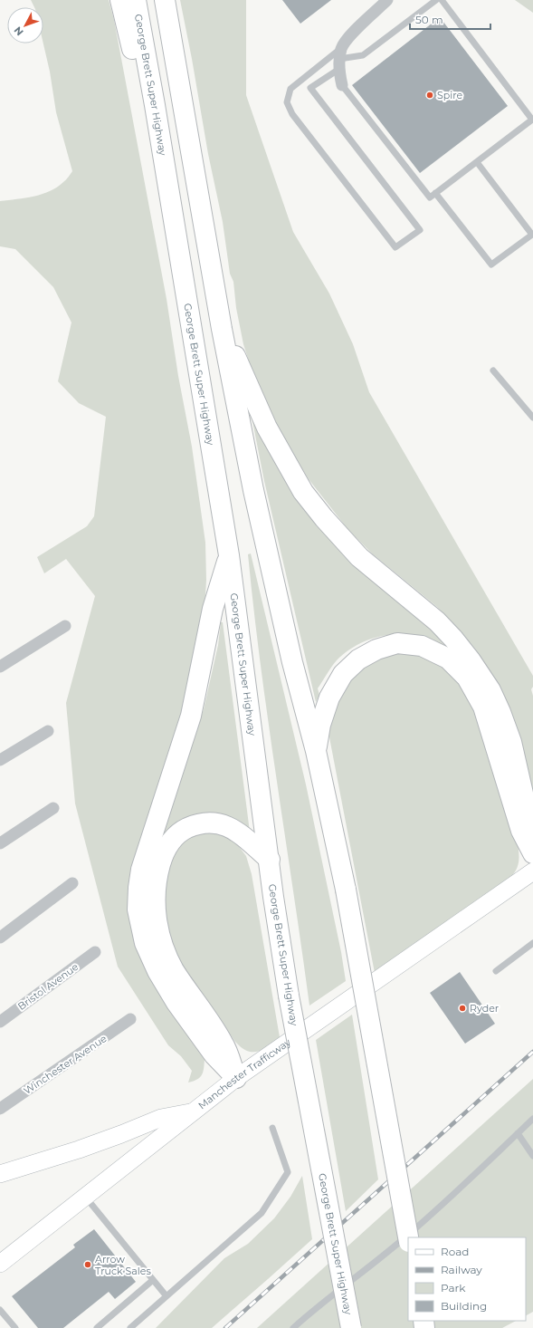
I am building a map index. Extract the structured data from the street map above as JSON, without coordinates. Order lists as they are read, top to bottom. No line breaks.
{"streets":{"highway":["George Brett Super Highway"],"main road":["Manchester Trafficway"],"street":["Bristol Avenue","Winchester Avenue"]},"places":["Spire","Ryder","Arrow Truck Sales"],"legend":["Road","Railway","Park","Building"],"scale_bar":"50 m","north":"bottom left"}
